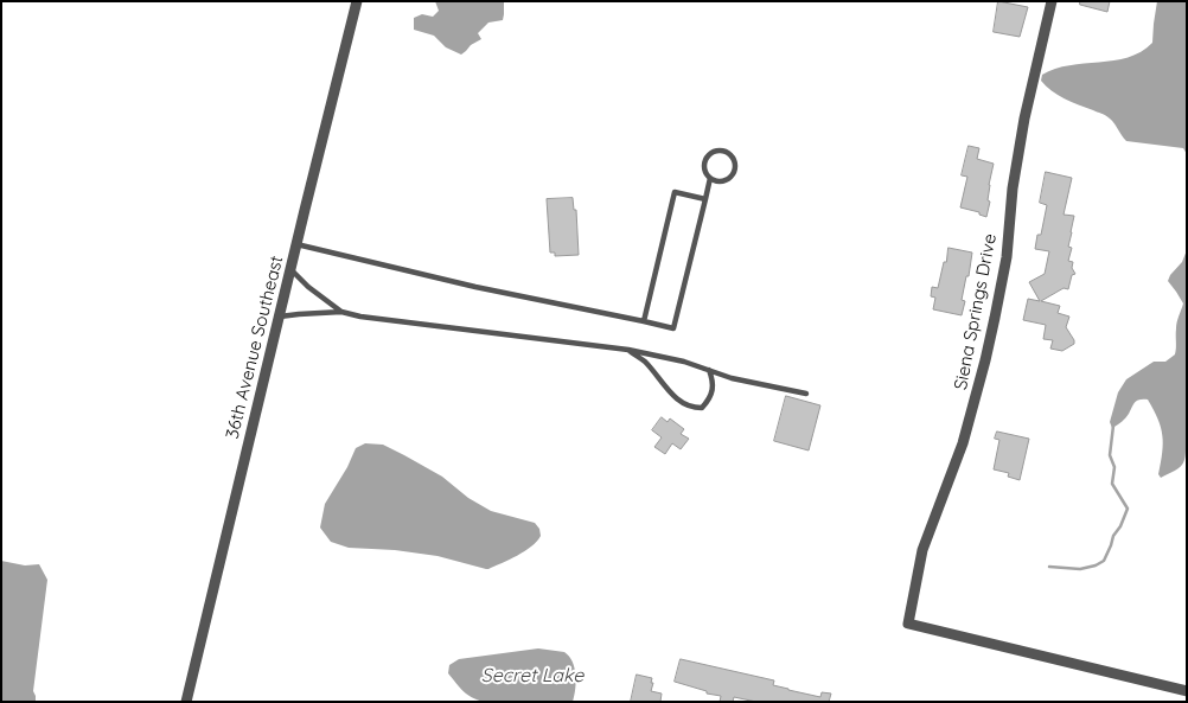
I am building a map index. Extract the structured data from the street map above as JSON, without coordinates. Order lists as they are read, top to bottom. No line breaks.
{"streets":{"street":["Siena Springs Drive","36th Avenue Southeast"]},"water":["Secret Lake"]}
